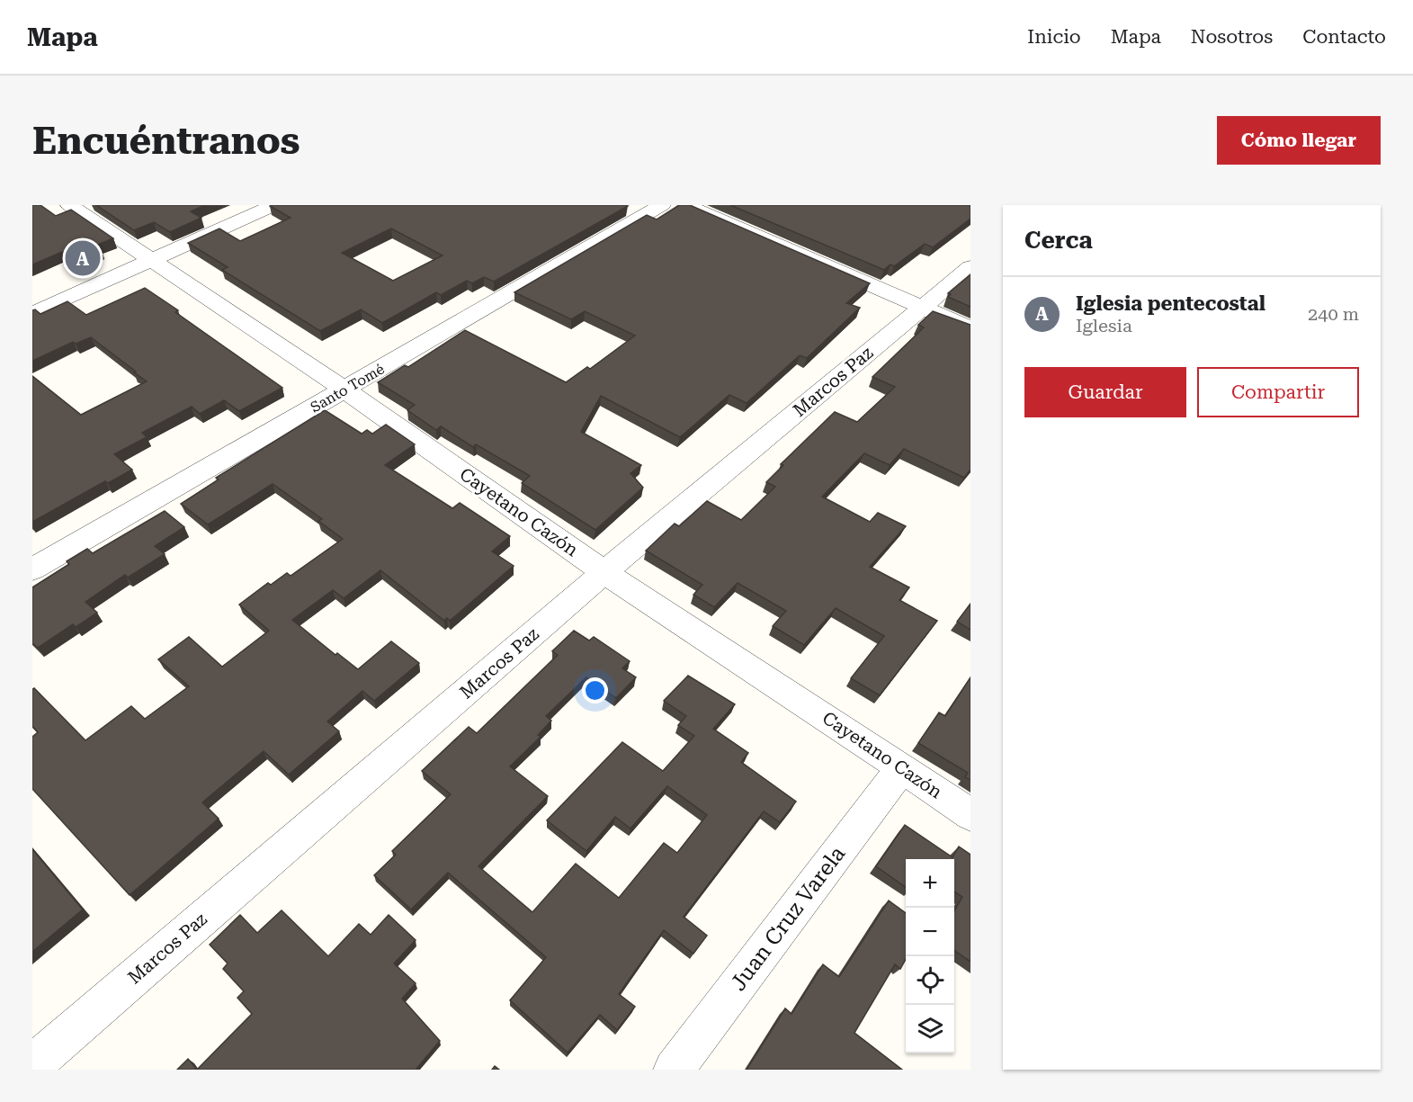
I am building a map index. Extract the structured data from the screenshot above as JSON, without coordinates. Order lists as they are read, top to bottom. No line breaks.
{"streets":{"street":["Marcos Paz","Santo Tomé","Cayetano Cazón","Juan Cruz Varela"]},"crossings":[["Marcos Paz","Cayetano Cazón"],["Santo Tomé","Cayetano Cazón"],["Cayetano Cazón","Juan Cruz Varela"]],"page":{"header":"Mapa","nav":["Inicio","Mapa","Nosotros","Contacto"],"buttons":["Cómo llegar",["Guardar","Compartir"]],"title":"Encuéntranos","heading":"Cerca","pins":"A","list":[{"mark":"A","name":"Iglesia pentecostal","note":"Iglesia","value":"240 m"}],"map_buttons":["+","−"]}}
